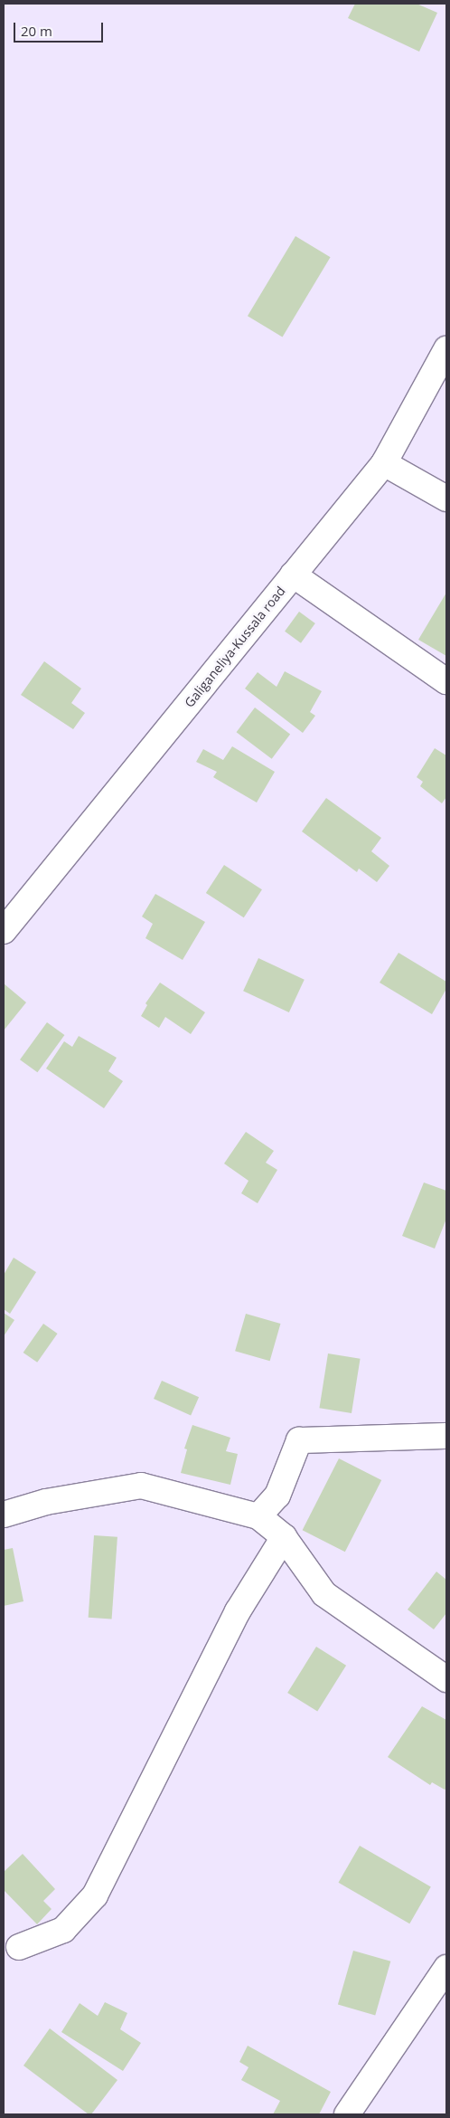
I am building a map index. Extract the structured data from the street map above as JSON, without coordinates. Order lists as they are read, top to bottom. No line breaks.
{"streets":{"street":["Galiganeliya-Kussala road"]},"scale_bar":"20 m"}
